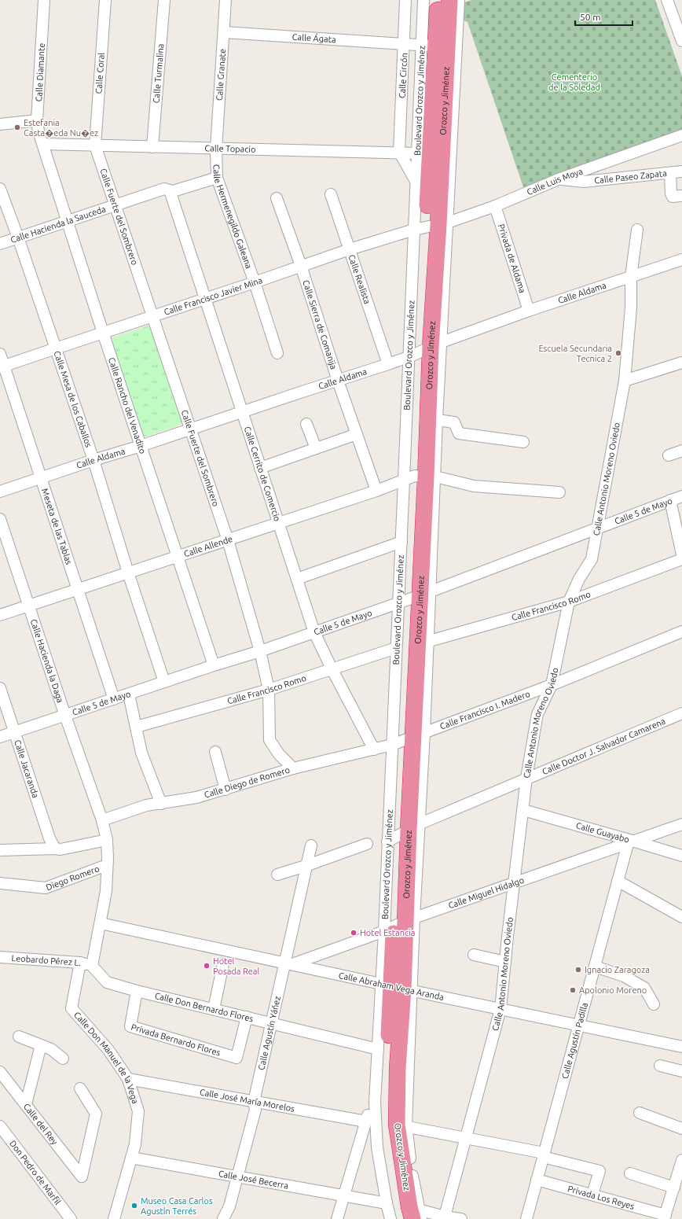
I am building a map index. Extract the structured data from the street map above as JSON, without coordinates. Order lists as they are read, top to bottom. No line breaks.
{"streets":{"highway":["Orozco y Jiménez"],"street":["Calle Ágata","Calle Diamante","Calle Coral","Calle Turmalina","Calle Granate","Calle Circón","Boulevard Orozco y Jiménez","Calle Topacio","Calle Paseo Zapata","Calle Luis Moya","Calle Fuerte del Sombrero","Calle Hermenegildo Galeana","Calle Hacienda la Sauceda","Privada de Aldama","Calle Realista","Calle Aldama","Calle Francisco Javier Mina","Calle Sierra de Comanija","Calle Mesa de los Caballos","Calle Rancho del Venadito","Calle Cerrito de Comercio","Calle Antonio Moreno Oviedo","Calle 5 de Mayo","Meseta de las Tablas","Calle Allende","Calle Francisco Romo","Calle Hacienda la Daga","Calle Francisco I. Madero","Calle Doctor J. Salvador Camarena","Calle Jacaranda","Calle Diego de Romero","Calle Guayabo","Diego Romero","Calle Miguel Hidalgo","Leobardo Pérez L.","Calle Abraham Vega Aranda","Calle Don Bernardo Flores","Calle Agustín Yáñez","Privada Bernardo Flores","Calle Agustín Padilla","Calle Don Manuel de la Vega","Calle José María Morelos","Calle del Rey","Don Pedro de Marfil","Calle José Becerra","Privada Los Reyes"]},"crossings":[["Calle Ágata","Calle Granate"],["Calle Ágata","Calle Circón"],["Calle Ágata","Boulevard Orozco y Jiménez"],["Calle Ágata","Orozco y Jiménez"],["Calle Diamante","Calle Topacio"],["Calle Diamante","Calle Rancho del Venadito"],["Calle Coral","Calle Topacio"],["Calle Coral","Calle Fuerte del Sombrero"],["Calle Turmalina","Calle Topacio"],["Calle Granate","Calle Topacio"],["Calle Granate","Calle Hermenegildo Galeana"],["Calle Circón","Calle Topacio"],["Boulevard Orozco y Jiménez","Orozco y Jiménez"],["Boulevard Orozco y Jiménez","Calle Topacio"],["Boulevard Orozco y Jiménez","Calle Luis Moya"],["Boulevard Orozco y Jiménez","Calle Aldama"],["Boulevard Orozco y Jiménez","Calle Francisco Javier Mina"],["Boulevard Orozco y Jiménez","Calle 5 de Mayo"],["Boulevard Orozco y Jiménez","Calle Allende"],["Boulevard Orozco y Jiménez","Calle Francisco Romo"],["Boulevard Orozco y Jiménez","Calle Francisco I. Madero"],["Boulevard Orozco y Jiménez","Calle Doctor J. Salvador Camarena"],["Boulevard Orozco y Jiménez","Calle Diego de Romero"],["Boulevard Orozco y Jiménez","Calle Miguel Hidalgo"],["Boulevard Orozco y Jiménez","Calle Abraham Vega Aranda"],["Boulevard Orozco y Jiménez","Calle Don Bernardo Flores"],["Boulevard Orozco y Jiménez","Calle José Becerra"],["Orozco y Jiménez","Calle Luis Moya"],["Orozco y Jiménez","Calle Aldama"],["Orozco y Jiménez","Calle Francisco Javier Mina"],["Orozco y Jiménez","Calle 5 de Mayo"],["Orozco y Jiménez","Calle Allende"],["Orozco y Jiménez","Calle Francisco Romo"],["Orozco y Jiménez","Calle Francisco I. Madero"],["Orozco y Jiménez","Calle Doctor J. Salvador Camarena"],["Orozco y Jiménez","Calle Diego de Romero"],["Orozco y Jiménez","Calle Miguel Hidalgo"],["Orozco y Jiménez","Calle Abraham Vega Aranda"],["Calle Topacio","Calle Fuerte del Sombrero"],["Calle Topacio","Calle Hermenegildo Galeana"],["Calle Topacio","Calle Rancho del Venadito"],["Calle Paseo Zapata","Calle Luis Moya"],["Calle Luis Moya","Privada de Aldama"],["Calle Luis Moya","Calle Francisco Javier Mina"],["Calle Fuerte del Sombrero","Calle Hacienda la Sauceda"],["Calle Fuerte del Sombrero","Calle Aldama"],["Calle Fuerte del Sombrero","Calle Francisco Javier Mina"],["Calle Fuerte del Sombrero","Calle 5 de Mayo"],["Calle Fuerte del Sombrero","Calle Allende"],["Calle Fuerte del Sombrero","Calle Francisco Romo"],["Calle Fuerte del Sombrero","Calle Diego de Romero"],["Calle Hermenegildo Galeana","Calle Hacienda la Sauceda"],["Calle Hermenegildo Galeana","Calle Francisco Javier Mina"],["Calle Hacienda la Sauceda","Calle Mesa de los Caballos"],["Calle Hacienda la Sauceda","Calle Rancho del Venadito"],["Calle Hacienda la Sauceda","Calle Cerrito de Comercio"],["Privada de Aldama","Calle Aldama"],["Calle Realista","Calle Aldama"],["Calle Realista","Calle Francisco Javier Mina"],["Calle Aldama","Calle Sierra de Comanija"],["Calle Aldama","Calle Mesa de los Caballos"],["Calle Aldama","Calle Rancho del Venadito"],["Calle Aldama","Calle Cerrito de Comercio"],["Calle Aldama","Calle Antonio Moreno Oviedo"],["Calle Aldama","Meseta de las Tablas"],["Calle Francisco Javier Mina","Calle Sierra de Comanija"],["Calle Francisco Javier Mina","Calle Mesa de los Caballos"],["Calle Francisco Javier Mina","Calle Rancho del Venadito"],["Calle Francisco Javier Mina","Calle Cerrito de Comercio"],["Calle Francisco Javier Mina","Meseta de las Tablas"],["Calle Sierra de Comanija","Calle Allende"],["Calle Mesa de los Caballos","Calle 5 de Mayo"],["Calle Mesa de los Caballos","Calle Allende"],["Calle Rancho del Venadito","Calle 5 de Mayo"],["Calle Rancho del Venadito","Calle Allende"],["Calle Cerrito de Comercio","Calle 5 de Mayo"],["Calle Cerrito de Comercio","Calle Allende"],["Calle Cerrito de Comercio","Calle Francisco Romo"],["Calle Cerrito de Comercio","Calle Diego de Romero"],["Calle Antonio Moreno Oviedo","Calle 5 de Mayo"],["Calle Antonio Moreno Oviedo","Calle Francisco Romo"],["Calle Antonio Moreno Oviedo","Calle Francisco I. Madero"],["Calle Antonio Moreno Oviedo","Calle Doctor J. Salvador Camarena"],["Calle Antonio Moreno Oviedo","Calle Guayabo"],["Calle Antonio Moreno Oviedo","Calle Miguel Hidalgo"],["Calle Antonio Moreno Oviedo","Calle Abraham Vega Aranda"],["Calle 5 de Mayo","Meseta de las Tablas"],["Calle 5 de Mayo","Calle Hacienda la Daga"],["Calle 5 de Mayo","Calle Jacaranda"],["Meseta de las Tablas","Calle Allende"],["Calle Allende","Calle Hacienda la Daga"],["Calle Hacienda la Daga","Calle Diego de Romero"],["Calle Hacienda la Daga","Diego Romero"],["Calle Hacienda la Daga","Leobardo Pérez L."],["Calle Hacienda la Daga","Calle Abraham Vega Aranda"],["Calle Hacienda la Daga","Calle Don Bernardo Flores"],["Calle Francisco I. Madero","Calle Diego de Romero"],["Calle Guayabo","Calle Miguel Hidalgo"],["Calle Guayabo","Calle Agustín Padilla"],["Calle Miguel Hidalgo","Calle Abraham Vega Aranda"],["Calle Miguel Hidalgo","Calle Agustín Yáñez"],["Calle Miguel Hidalgo","Calle Agustín Padilla"],["Leobardo Pérez L.","Calle Don Bernardo Flores"],["Leobardo Pérez L.","Calle Don Manuel de la Vega"],["Calle Abraham Vega Aranda","Calle Agustín Yáñez"],["Calle Abraham Vega Aranda","Calle Agustín Padilla"],["Calle Don Bernardo Flores","Calle Agustín Yáñez"],["Calle Don Bernardo Flores","Privada Bernardo Flores"],["Calle Agustín Yáñez","Calle José María Morelos"],["Calle Agustín Yáñez","Calle José Becerra"],["Calle Agustín Padilla","Privada Los Reyes"],["Calle Don Manuel de la Vega","Calle José María Morelos"],["Calle Don Manuel de la Vega","Calle José Becerra"]],"parks":["Cementerio de la Soledad"],"places":["Estefania Casta�eda Nu�ez","Escuela Secundaria Tecnica 2","Hotel Estancia","Hotel Posada Real","Ignacio Zaragoza","Apolonio Moreno","Museo Casa Carlos Agustín Terrés"],"scale_bar":"50 m"}
